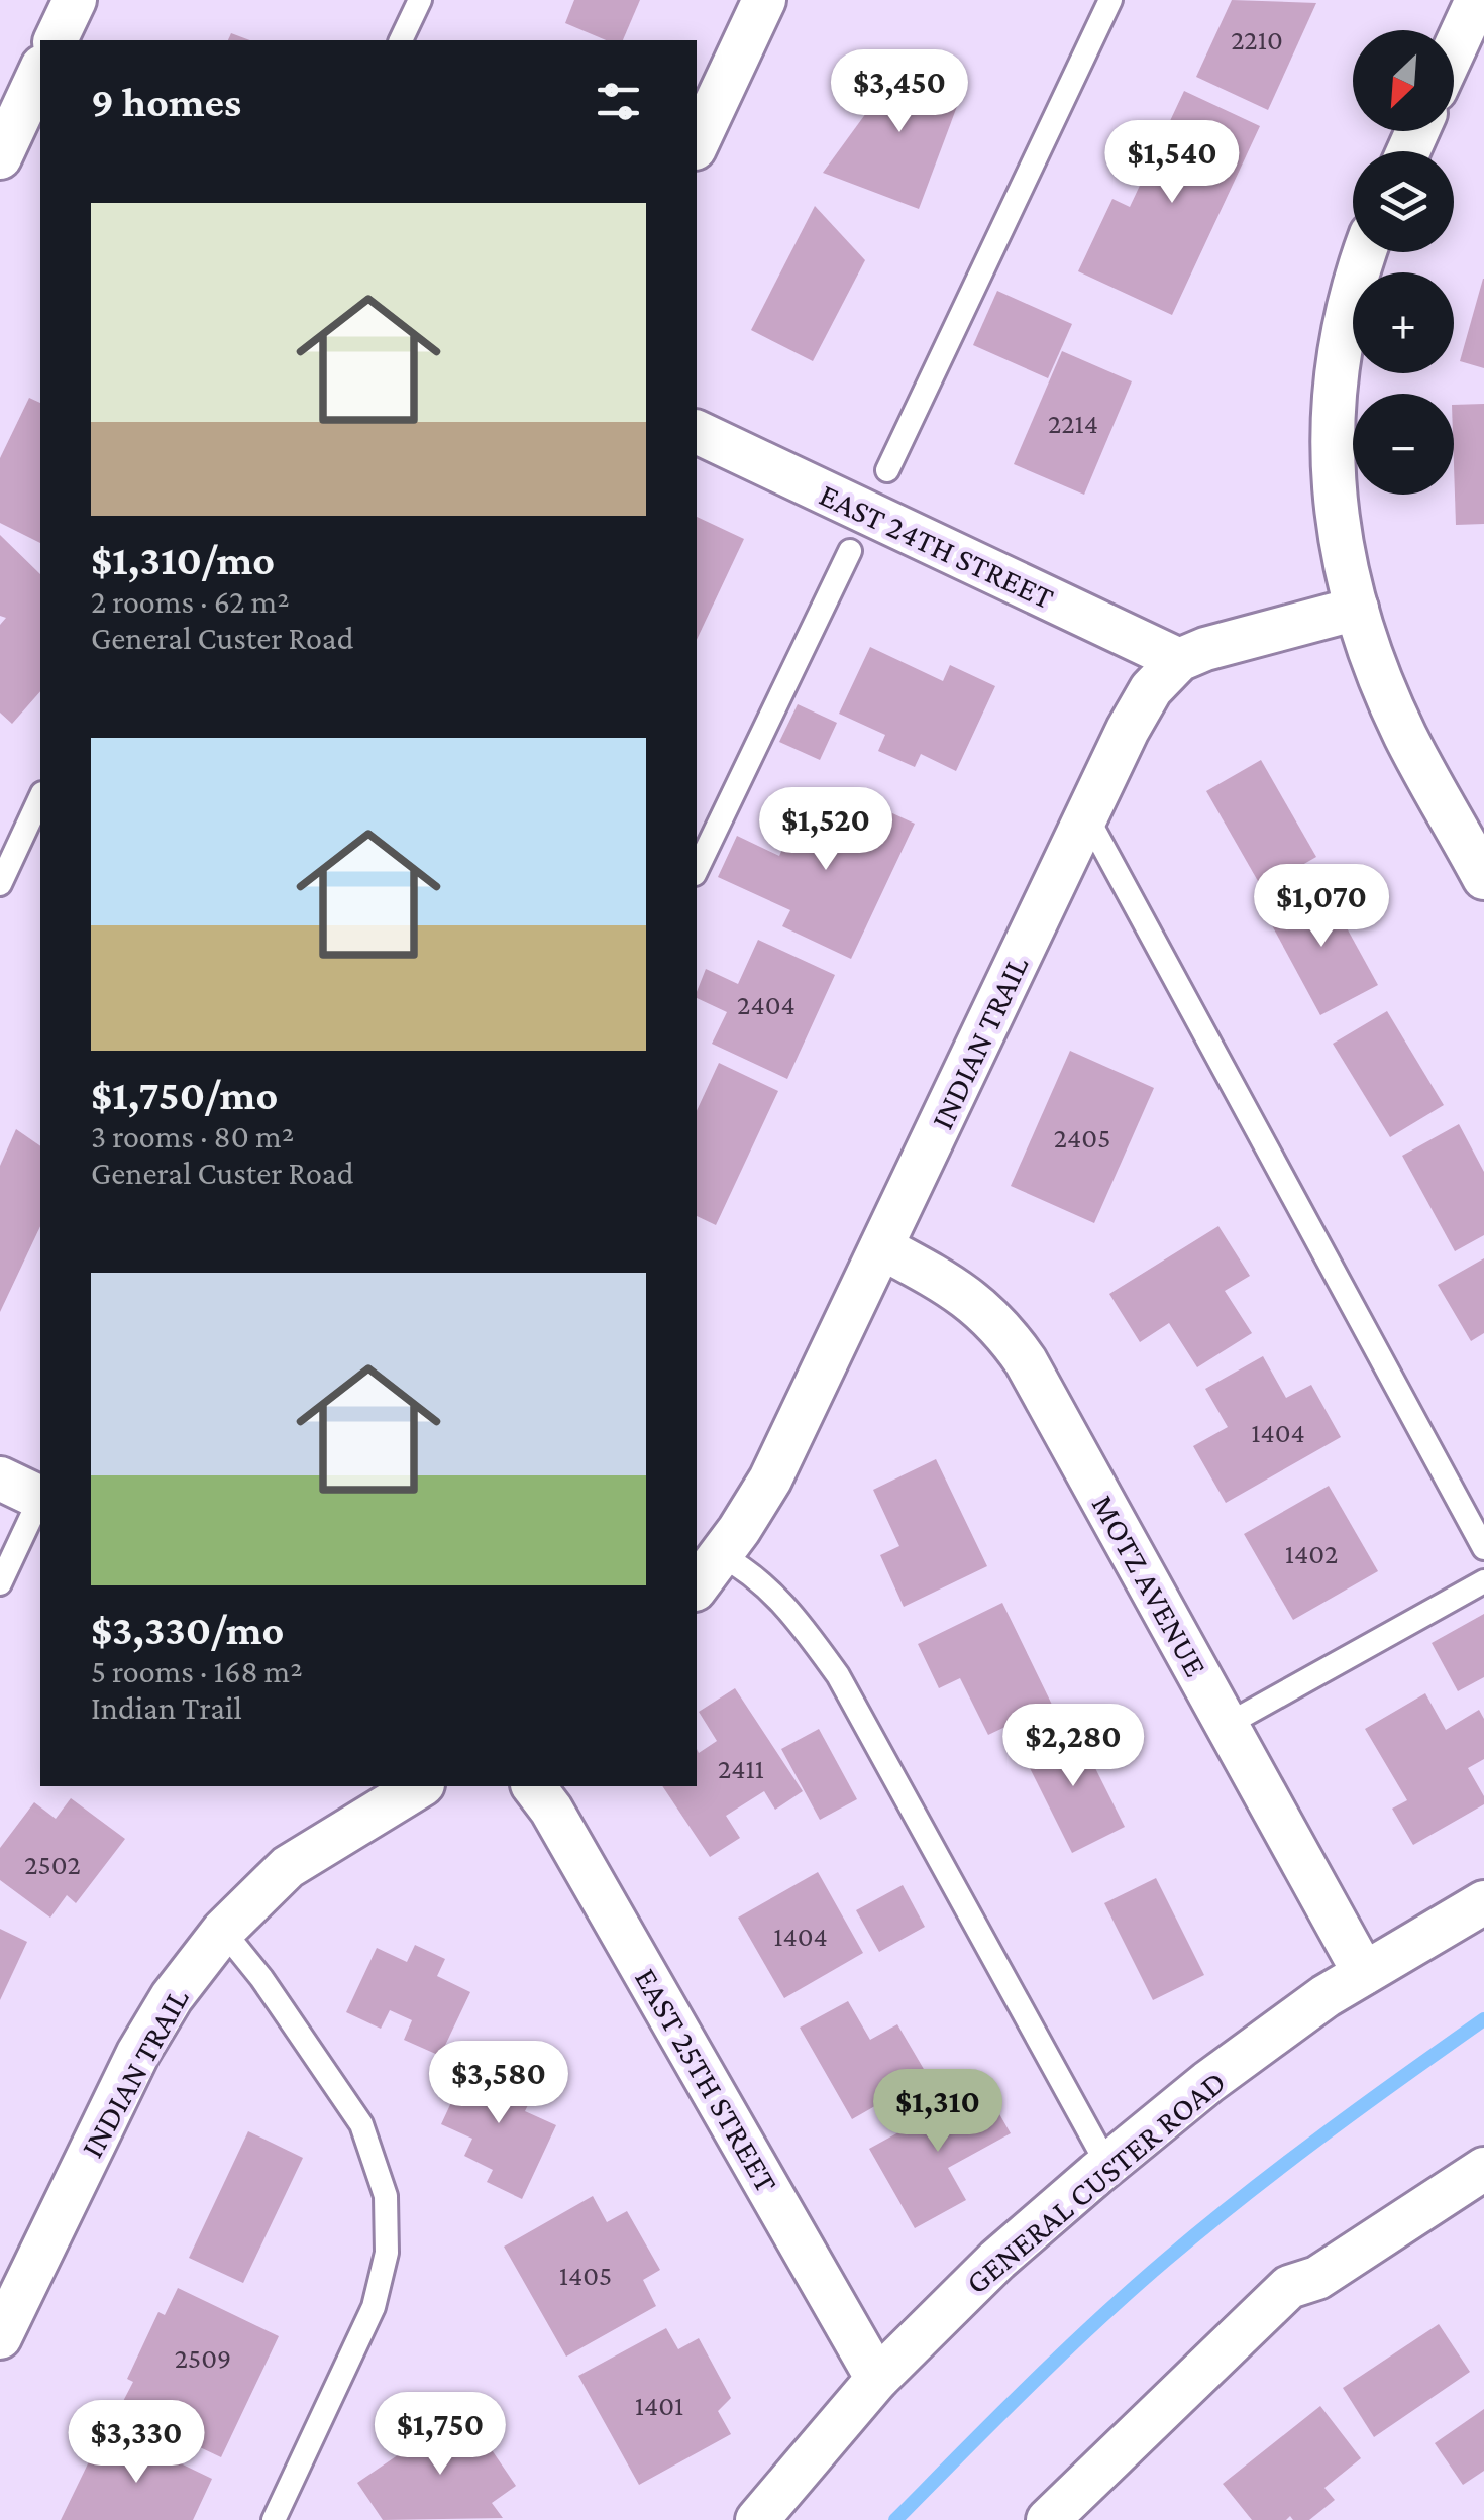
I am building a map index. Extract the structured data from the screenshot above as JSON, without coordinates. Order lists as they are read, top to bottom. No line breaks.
{"streets":{"street":["EAST 24TH STREET","INDIAN TRAIL","MOTZ AVENUE","EAST 25TH STREET","GENERAL CUSTER ROAD"]},"crossings":[["EAST 24TH STREET","INDIAN TRAIL"],["INDIAN TRAIL","MOTZ AVENUE"],["MOTZ AVENUE","GENERAL CUSTER ROAD"],["EAST 25TH STREET","GENERAL CUSTER ROAD"]],"house_numbers":["2210","2214","2404","2405","1404","1402","2411","2502","1404","1405","2509","1401"],"north":"bottom left","page":{"map_buttons":["+","−"],"heading":"9 homes","price":["$3,450","$1,540","$1,520","$1,070","$2,280","$3,580","$1,310","$1,750","$3,330"],"list":[{"name":"$1,310/mo","note":"2 rooms · 62 m² · General Custer Road"},{"name":"$1,750/mo","note":"3 rooms · 80 m² · General Custer Road"},{"name":"$3,330/mo","note":"5 rooms · 168 m² · Indian Trail"}]}}
